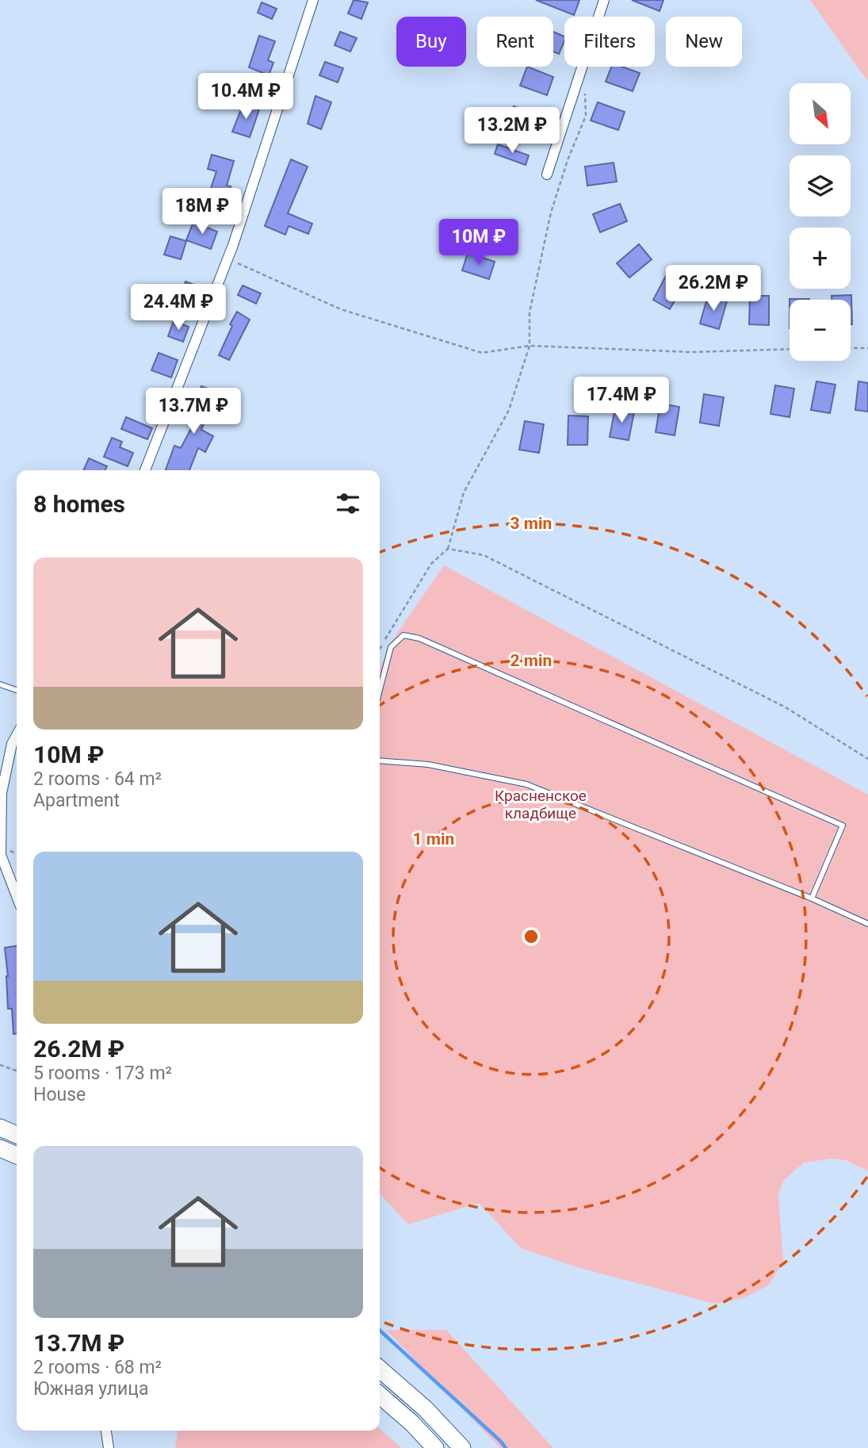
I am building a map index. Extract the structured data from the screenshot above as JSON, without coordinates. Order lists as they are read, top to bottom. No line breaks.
{"parks":["Красненское кладбище"],"north":"bottom right","page":{"chip":["Buy","Rent","Filters","New"],"price":["10.4M ₽","13.2M ₽","18M ₽","10M ₽","26.2M ₽","24.4M ₽","17.4M ₽","13.7M ₽"],"map_buttons":["+","−"],"heading":"8 homes","list":[{"name":"10M ₽","note":"2 rooms · 64 m² · Apartment"},{"name":"26.2M ₽","note":"5 rooms · 173 m² · House"},{"name":"13.7M ₽","note":"2 rooms · 68 m² · Южная улица"}]},"rings":["3 min","2 min","1 min"]}
